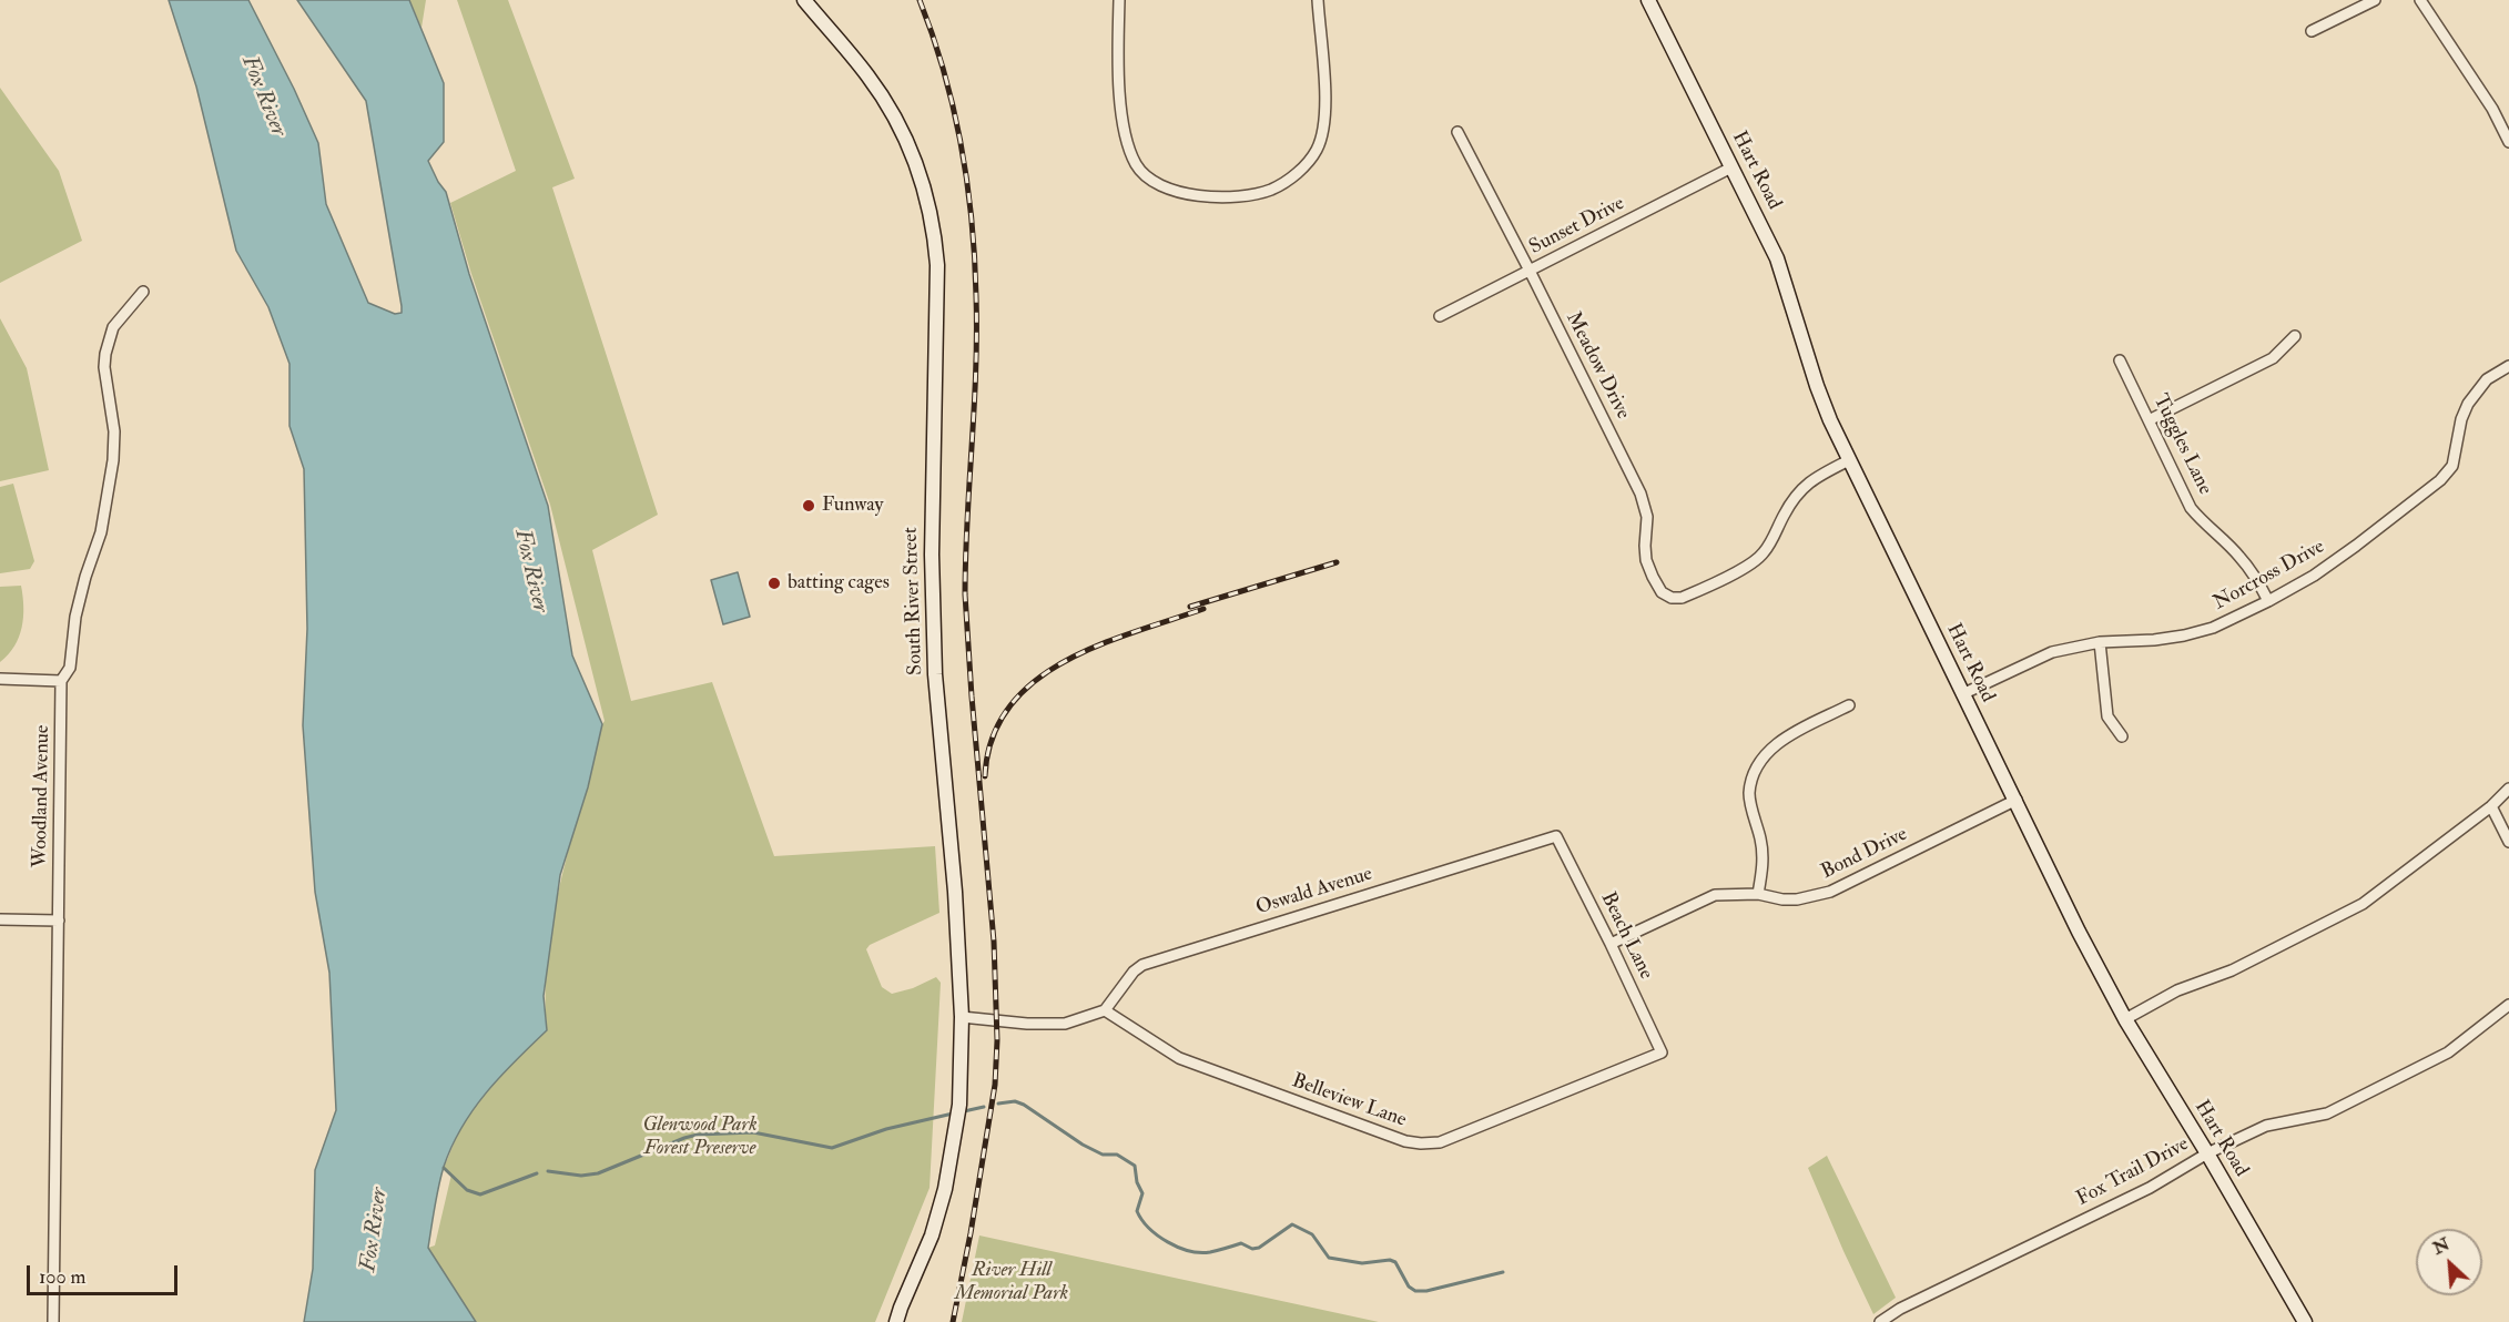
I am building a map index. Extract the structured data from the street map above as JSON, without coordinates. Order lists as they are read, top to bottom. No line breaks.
{"streets":{"street":["Hart Road","Sunset Drive","Meadow Drive","Tuggles Lane","Norcross Drive","South River Street","Woodland Avenue","Bond Drive","Oswald Avenue","Beach Lane","Belleview Lane","Fox Trail Drive"]},"crossings":[["Hart Road","Sunset Drive"],["Hart Road","Meadow Drive"],["Hart Road","Norcross Drive"],["Hart Road","Bond Drive"],["Hart Road","Fox Trail Drive"],["Sunset Drive","Meadow Drive"],["Tuggles Lane","Norcross Drive"],["Bond Drive","Beach Lane"],["Oswald Avenue","Beach Lane"],["Oswald Avenue","Belleview Lane"],["Beach Lane","Belleview Lane"]],"water":["Fox River"],"parks":["Glenwood Park Forest Preserve","River Hill Memorial Park"],"places":["Funway","batting cages"],"scale_bar":"100 m","north":"top left"}
